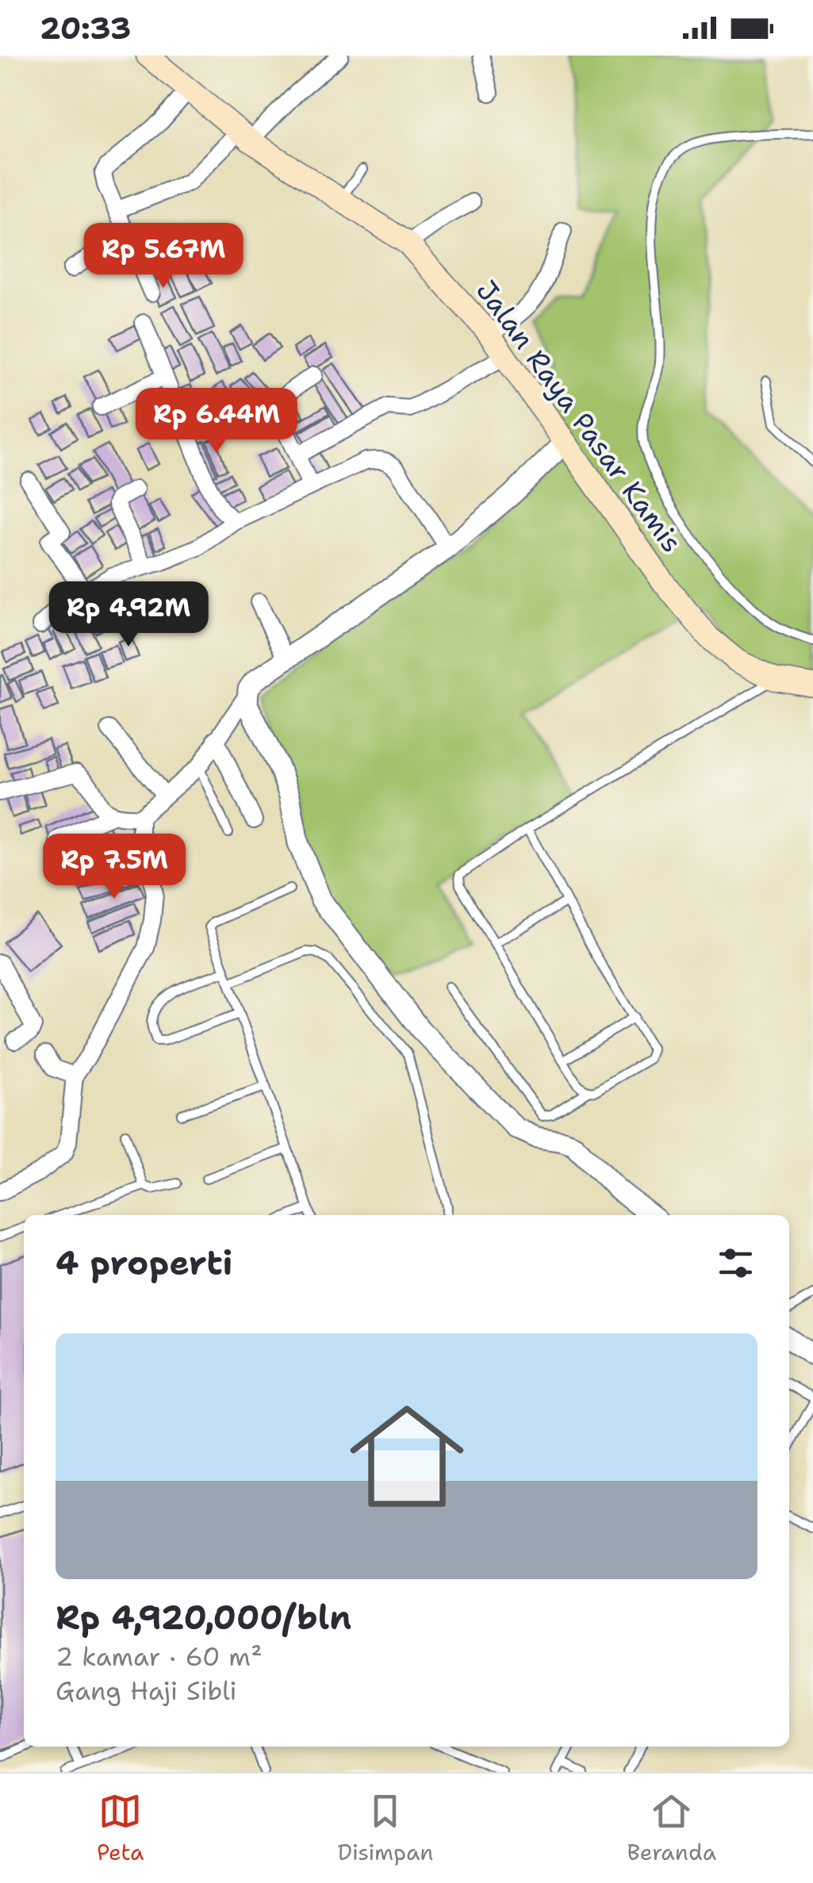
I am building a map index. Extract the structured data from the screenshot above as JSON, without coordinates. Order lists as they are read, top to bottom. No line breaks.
{"streets":{"main road":["Jalan Raya Pasar Kamis"]},"page":{"status":"20:33","price":["Rp 5.67M","Rp 6.44M","Rp 4.92M","Rp 7.5M"],"heading":"4 properti","list":[{"name":"Rp 4,920,000/bln","note":"2 kamar · 60 m² · Gang Haji Sibli"}],"tabs":["Peta","Disimpan","Beranda"]}}
